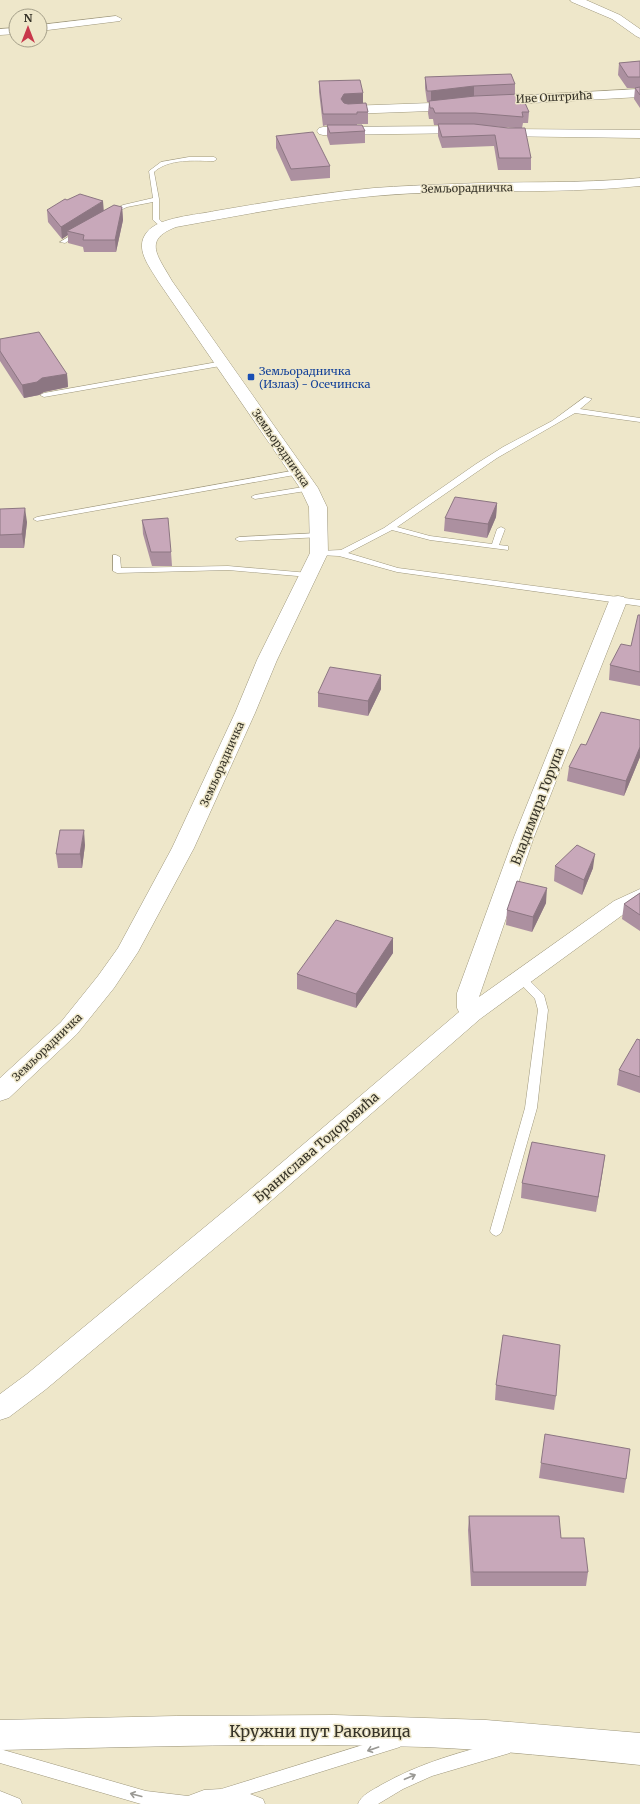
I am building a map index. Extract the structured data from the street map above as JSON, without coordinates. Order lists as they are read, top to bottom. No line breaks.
{"streets":{"street":["Иве Оштрића","Земљорадничка","Владимира Горупа","Бранислава Тодоровића","Кружни пут Раковица"]},"crossings":[["Владимира Горупа","Бранислава Тодоровића"]],"places":{"transit":["Земљорадничка (Излаз) - Осечинска"]},"north":"top"}
